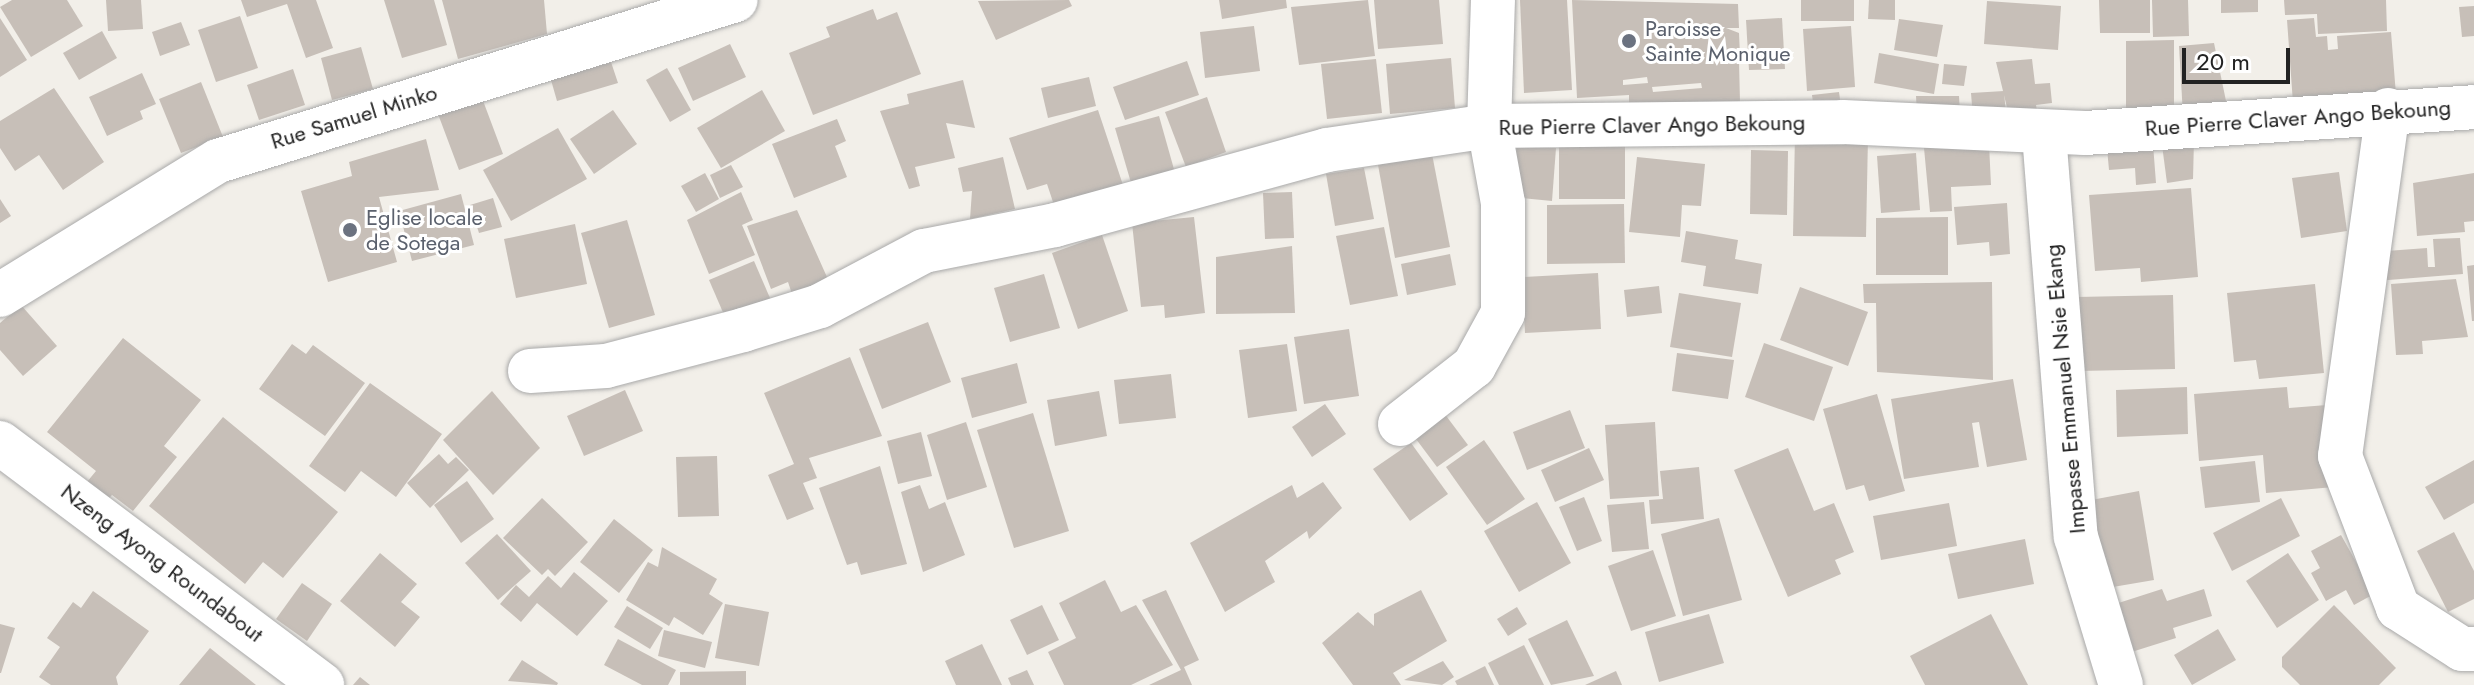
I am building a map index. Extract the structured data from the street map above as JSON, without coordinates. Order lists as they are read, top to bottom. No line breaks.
{"streets":{"street":["Rue Samuel Minko","Rue Pierre Claver Ango Bekoung","Impasse Emmanuel Nsie Ekang","Nzeng Ayong Roundabout"]},"crossings":[["Rue Pierre Claver Ango Bekoung","Impasse Emmanuel Nsie Ekang"]],"places":["Paroisse Sainte Monique","Eglise locale de Sotega"],"scale_bar":"20 m"}
